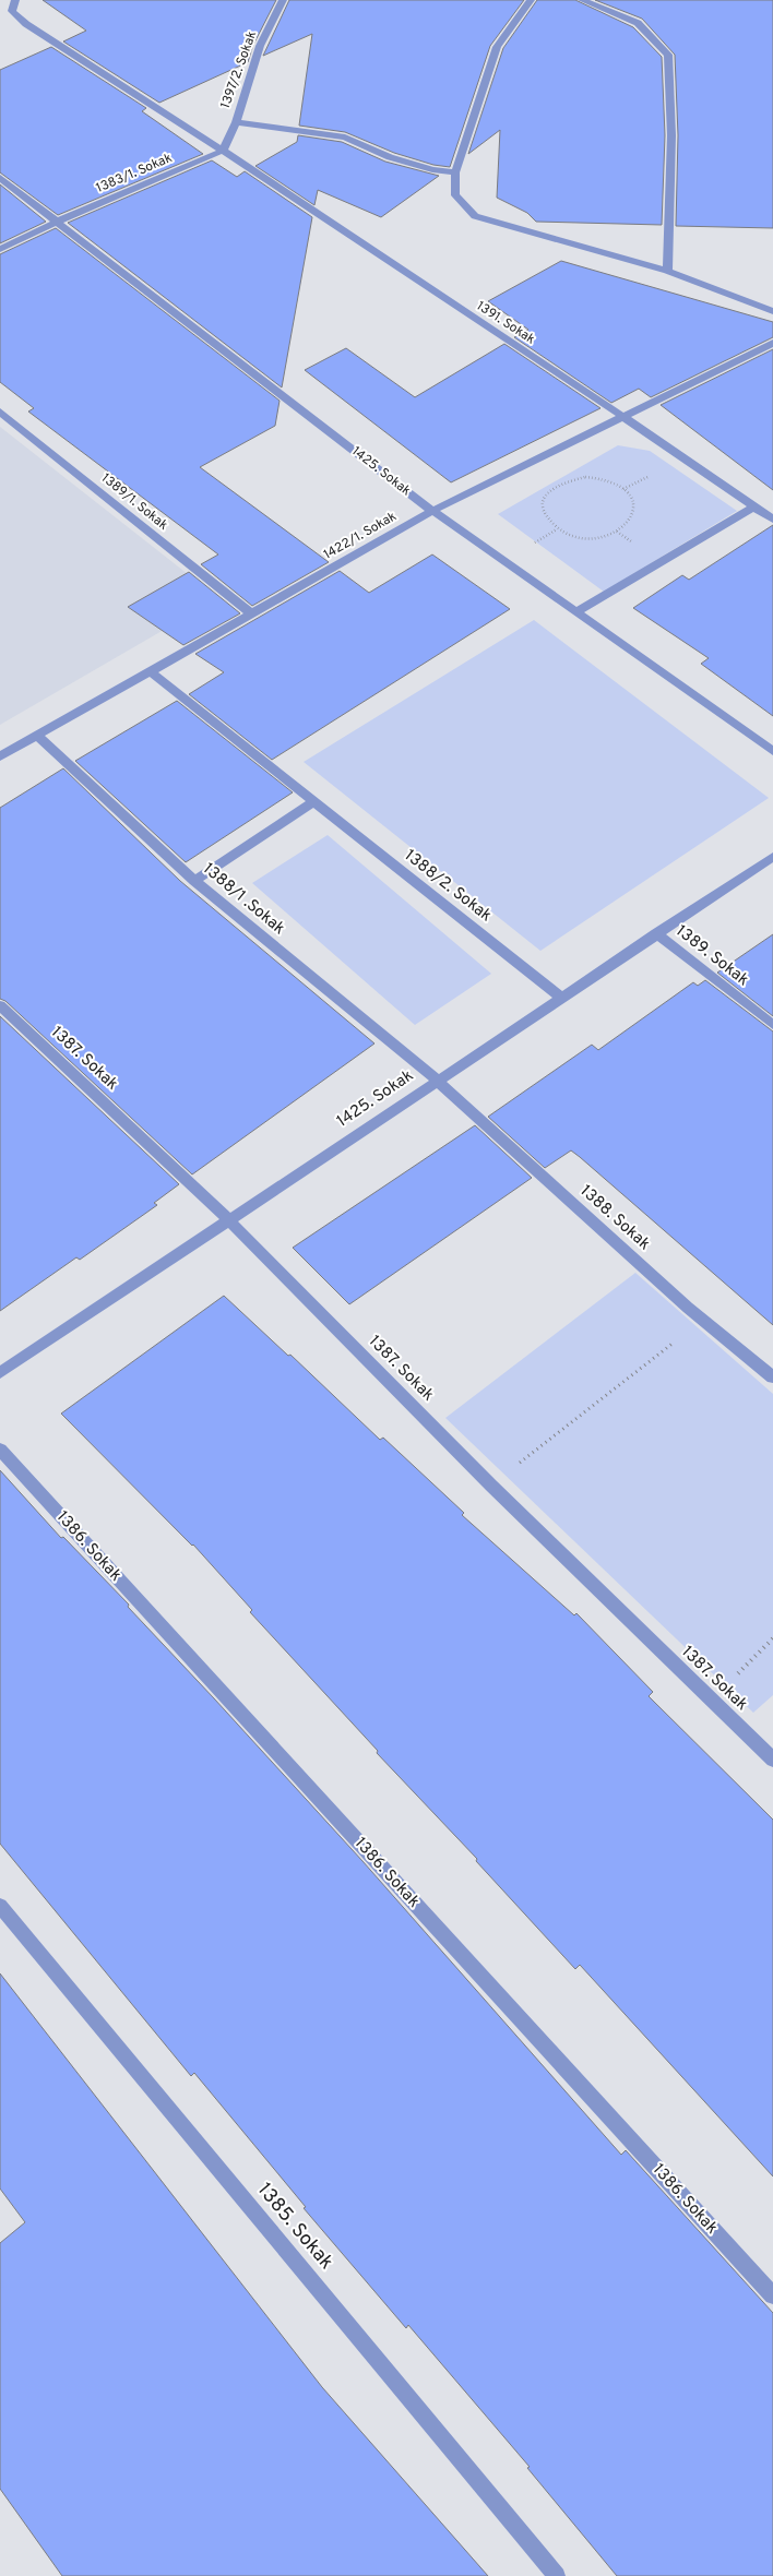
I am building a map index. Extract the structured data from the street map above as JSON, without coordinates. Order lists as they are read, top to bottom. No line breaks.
{"streets":{"street":["1397/2. Sokak","1383/1. Sokak","1391. Sokak","1425. Sokak","1389/1. Sokak","1422/1. Sokak","1388/2. Sokak","1388/1 .Sokak","1389. Sokak","1387. Sokak","1388. Sokak","1386. Sokak","1385. Sokak"]},"crossings":[["1397/2. Sokak","1383/1. Sokak"],["1397/2. Sokak","1391. Sokak"],["1383/1. Sokak","1391. Sokak"],["1383/1. Sokak","1425. Sokak"],["1391. Sokak","1422/1. Sokak"],["1425. Sokak","1422/1. Sokak"],["1425. Sokak","1388/2. Sokak"],["1425. Sokak","1388/1 .Sokak"],["1425. Sokak","1389. Sokak"],["1425. Sokak","1387. Sokak"],["1425. Sokak","1388. Sokak"],["1389/1. Sokak","1422/1. Sokak"],["1422/1. Sokak","1388/2. Sokak"],["1422/1. Sokak","1388/1 .Sokak"],["1388/1 .Sokak","1388. Sokak"]]}
